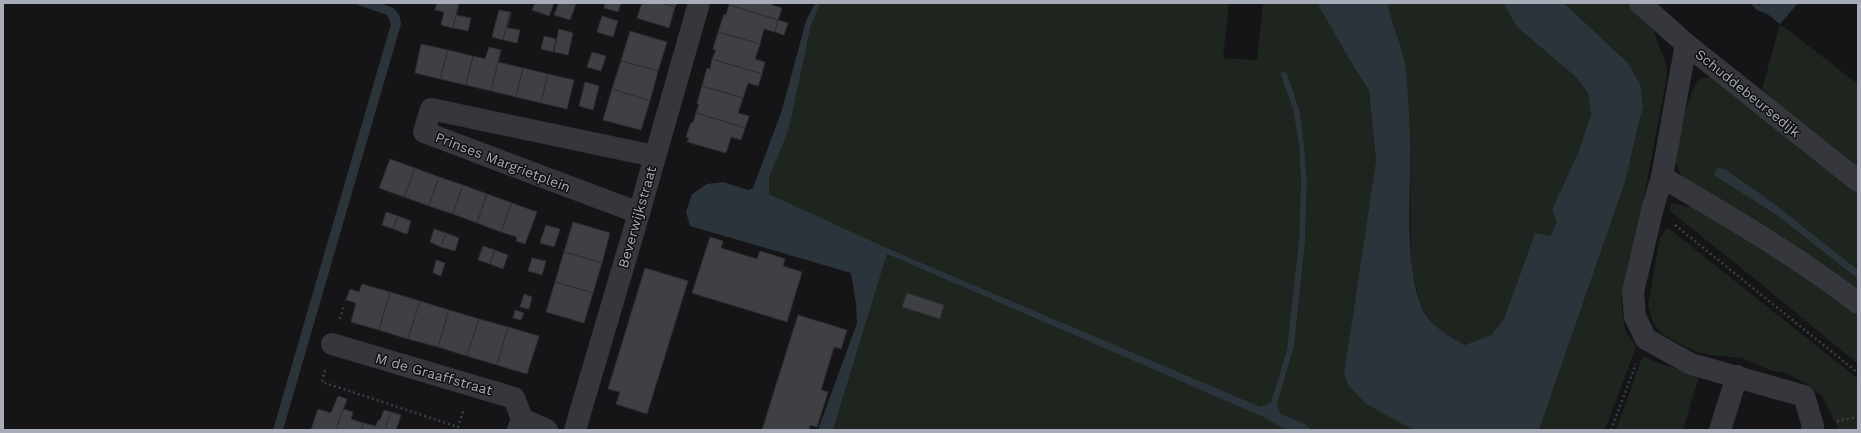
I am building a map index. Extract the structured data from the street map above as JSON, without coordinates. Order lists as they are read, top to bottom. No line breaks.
{"streets":{"street":["Schuddebeursedijk","Prinses Margrietplein","Beverwijkstraat","M de Graaffstraat"]},"crossings":[["Prinses Margrietplein","Beverwijkstraat"]]}
